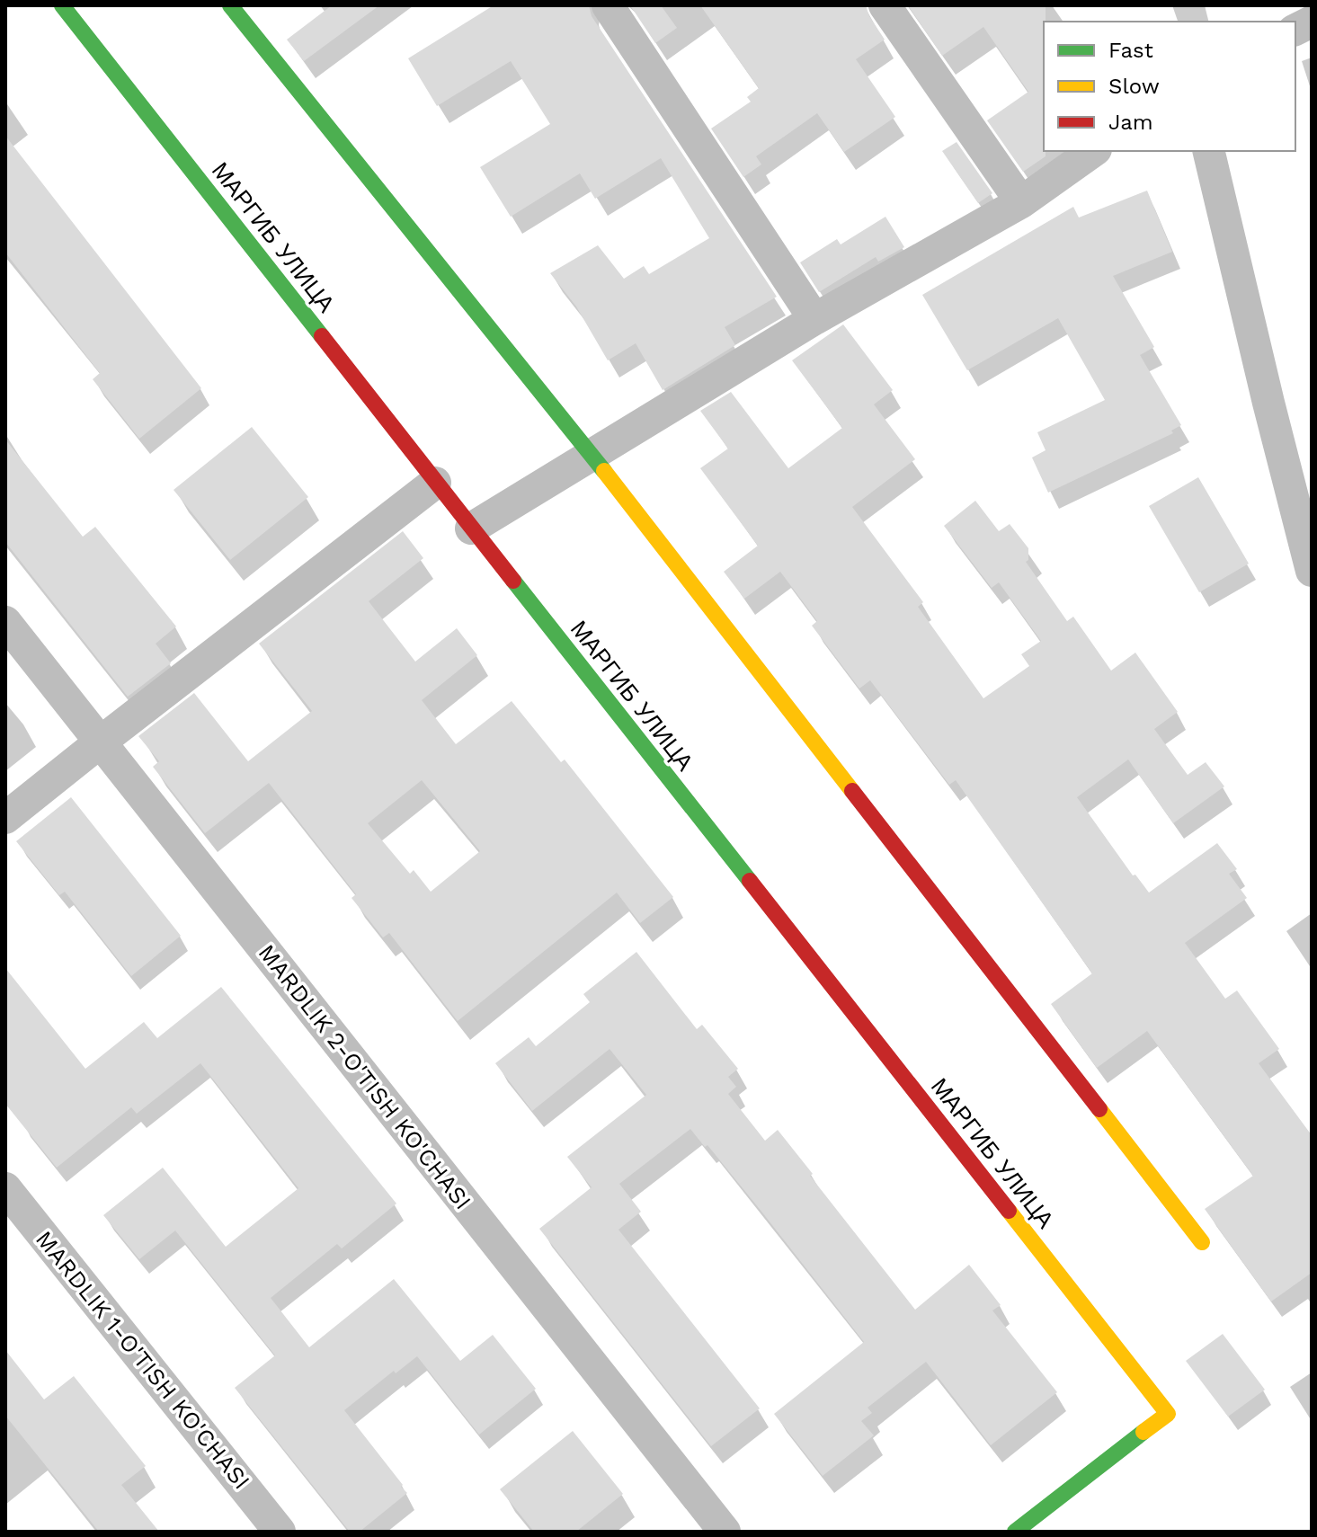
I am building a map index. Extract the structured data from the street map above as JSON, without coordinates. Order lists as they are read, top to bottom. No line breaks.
{"streets":{"street":["МАРГИБ УЛИЦА","MARDLIK 2-O'TISH KO'CHASI","MARDLIK 1-O'TISH KO'CHASI"]},"legend":["Fast","Slow","Jam"]}
